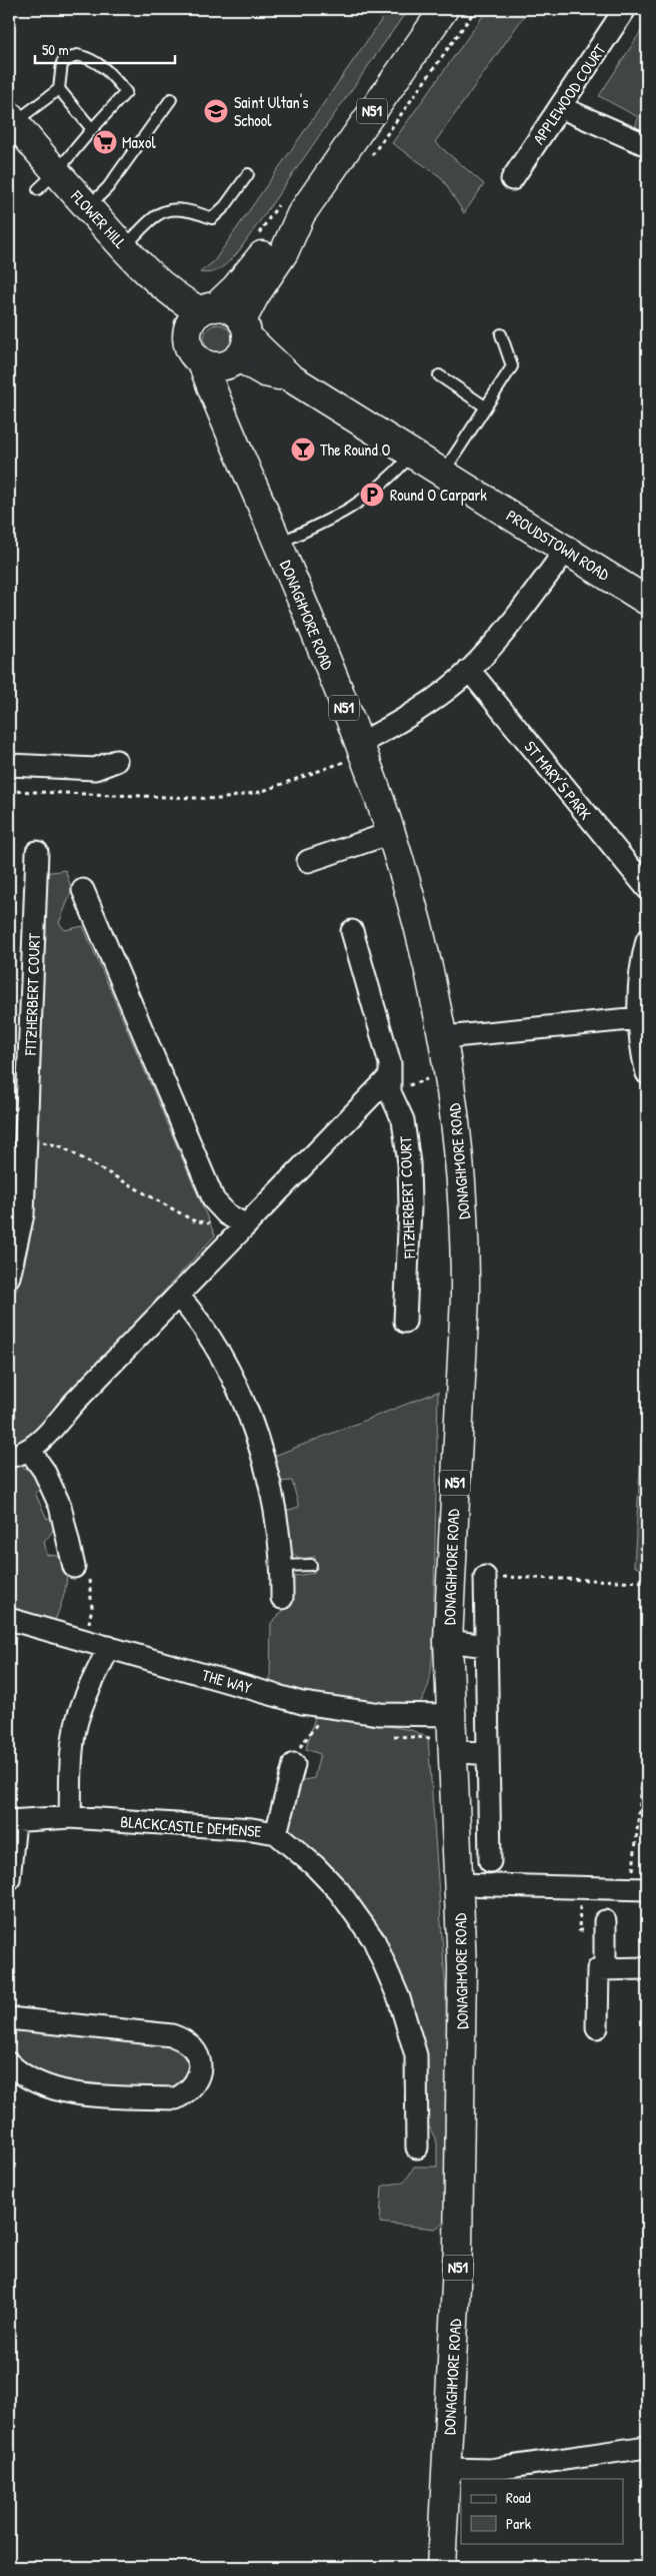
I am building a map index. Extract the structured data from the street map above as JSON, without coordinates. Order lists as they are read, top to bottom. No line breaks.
{"streets":{"main road":["N51","FLOWER HILL","PROUDSTOWN ROAD","DONAGHMORE ROAD"],"street":["APPLEWOOD COURT","ST MARY'S PARK","FITZHERBERT COURT","THE WAY","BLACKCASTLE DEMENSE"]},"crossings":[["N51","FLOWER HILL"],["N51","PROUDSTOWN ROAD"],["N51","DONAGHMORE ROAD"],["FLOWER HILL","PROUDSTOWN ROAD"],["FLOWER HILL","DONAGHMORE ROAD"],["PROUDSTOWN ROAD","DONAGHMORE ROAD"],["DONAGHMORE ROAD","THE WAY"]],"places":{"school or university":["Saint Ultan's School"],"supermarket":["Maxol"],"bar":["The Round O"],"parking":["Round O Carpark"]},"legend":["Road","Park"],"scale_bar":"50 m"}
